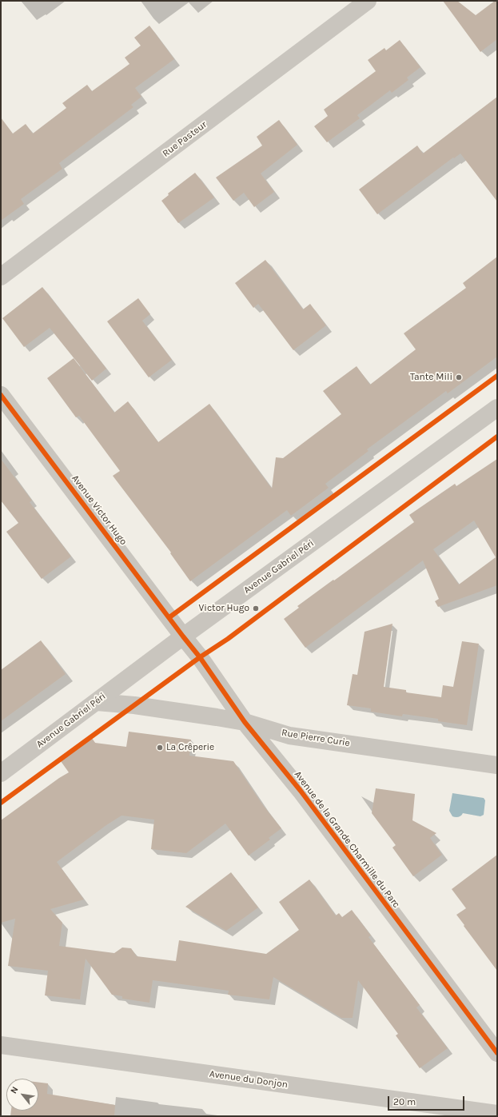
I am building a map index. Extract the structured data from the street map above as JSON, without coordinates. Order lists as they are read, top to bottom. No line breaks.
{"streets":{"street":["Rue Pasteur","Avenue Victor Hugo","Avenue Gabriel Péri","Rue Pierre Curie","Avenue de la Grande Charmille du Parc","Avenue du Donjon"]},"crossings":[["Avenue Victor Hugo","Avenue Gabriel Péri"],["Avenue Victor Hugo","Avenue de la Grande Charmille du Parc"],["Avenue Gabriel Péri","Rue Pierre Curie"],["Avenue Gabriel Péri","Avenue de la Grande Charmille du Parc"],["Rue Pierre Curie","Avenue de la Grande Charmille du Parc"]],"places":["Tante Mili","Victor Hugo","La Crêperie"],"scale_bar":"20 m","north":"top left"}
